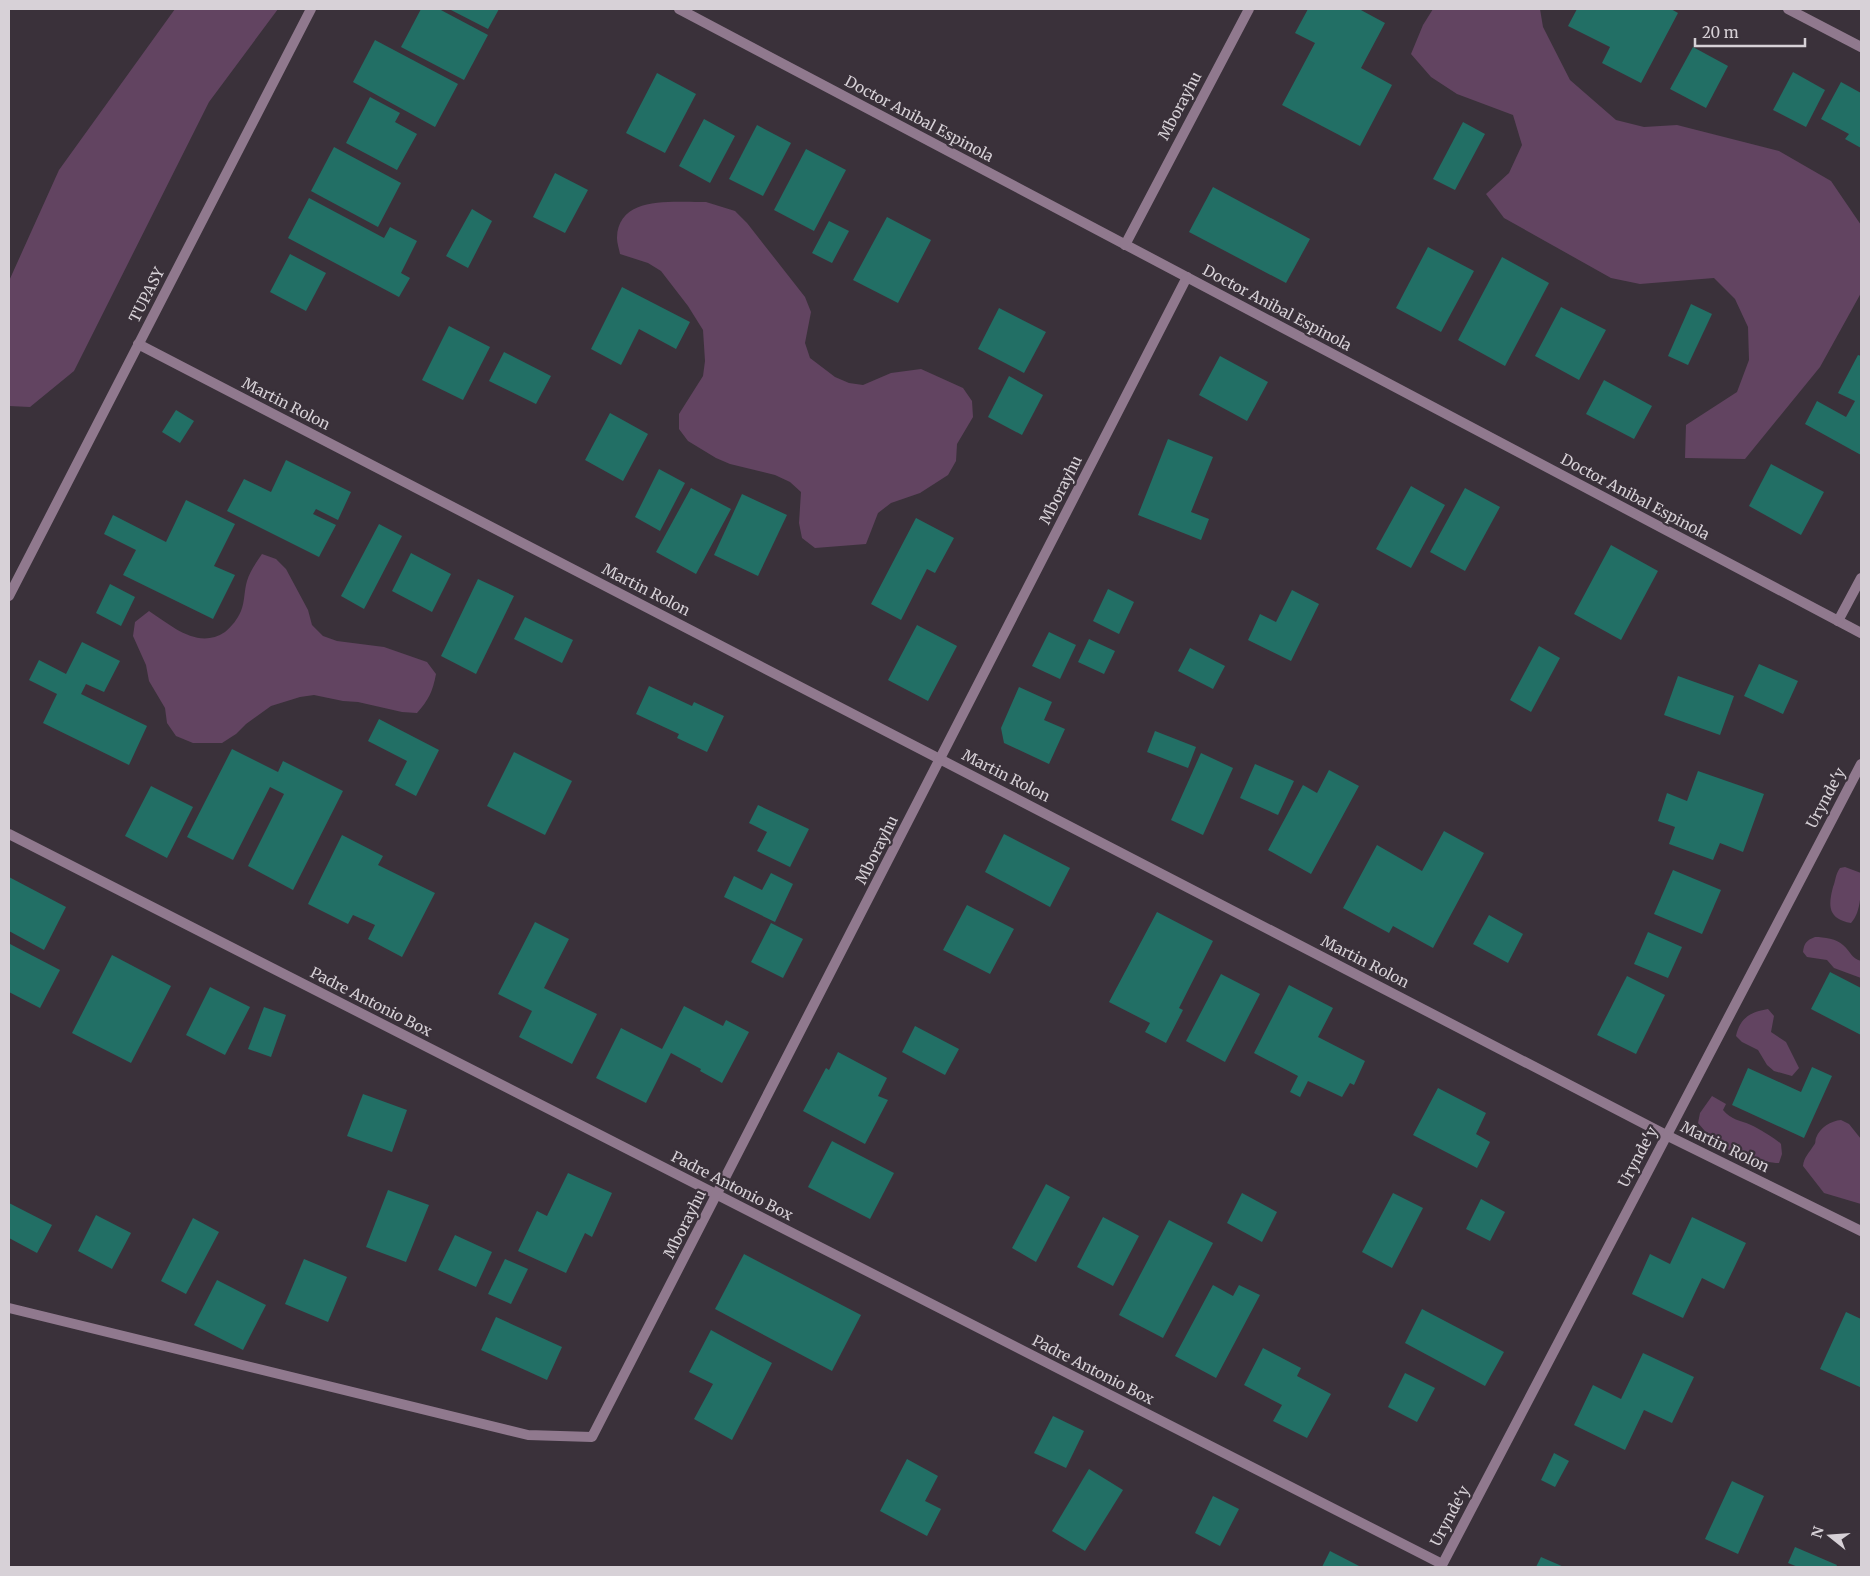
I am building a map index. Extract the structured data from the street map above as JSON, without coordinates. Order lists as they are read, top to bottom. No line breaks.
{"streets":{"street":["Mborayhu","Doctor Anibal Espinola","TUPASY","Martin Rolon","Urynde'y","Padre Antonio Box"]},"crossings":[["Mborayhu","Doctor Anibal Espinola"],["Mborayhu","Martin Rolon"],["Mborayhu","Padre Antonio Box"],["TUPASY","Martin Rolon"],["Martin Rolon","Urynde'y"],["Urynde'y","Padre Antonio Box"]],"scale_bar":"20 m","north":"left"}
